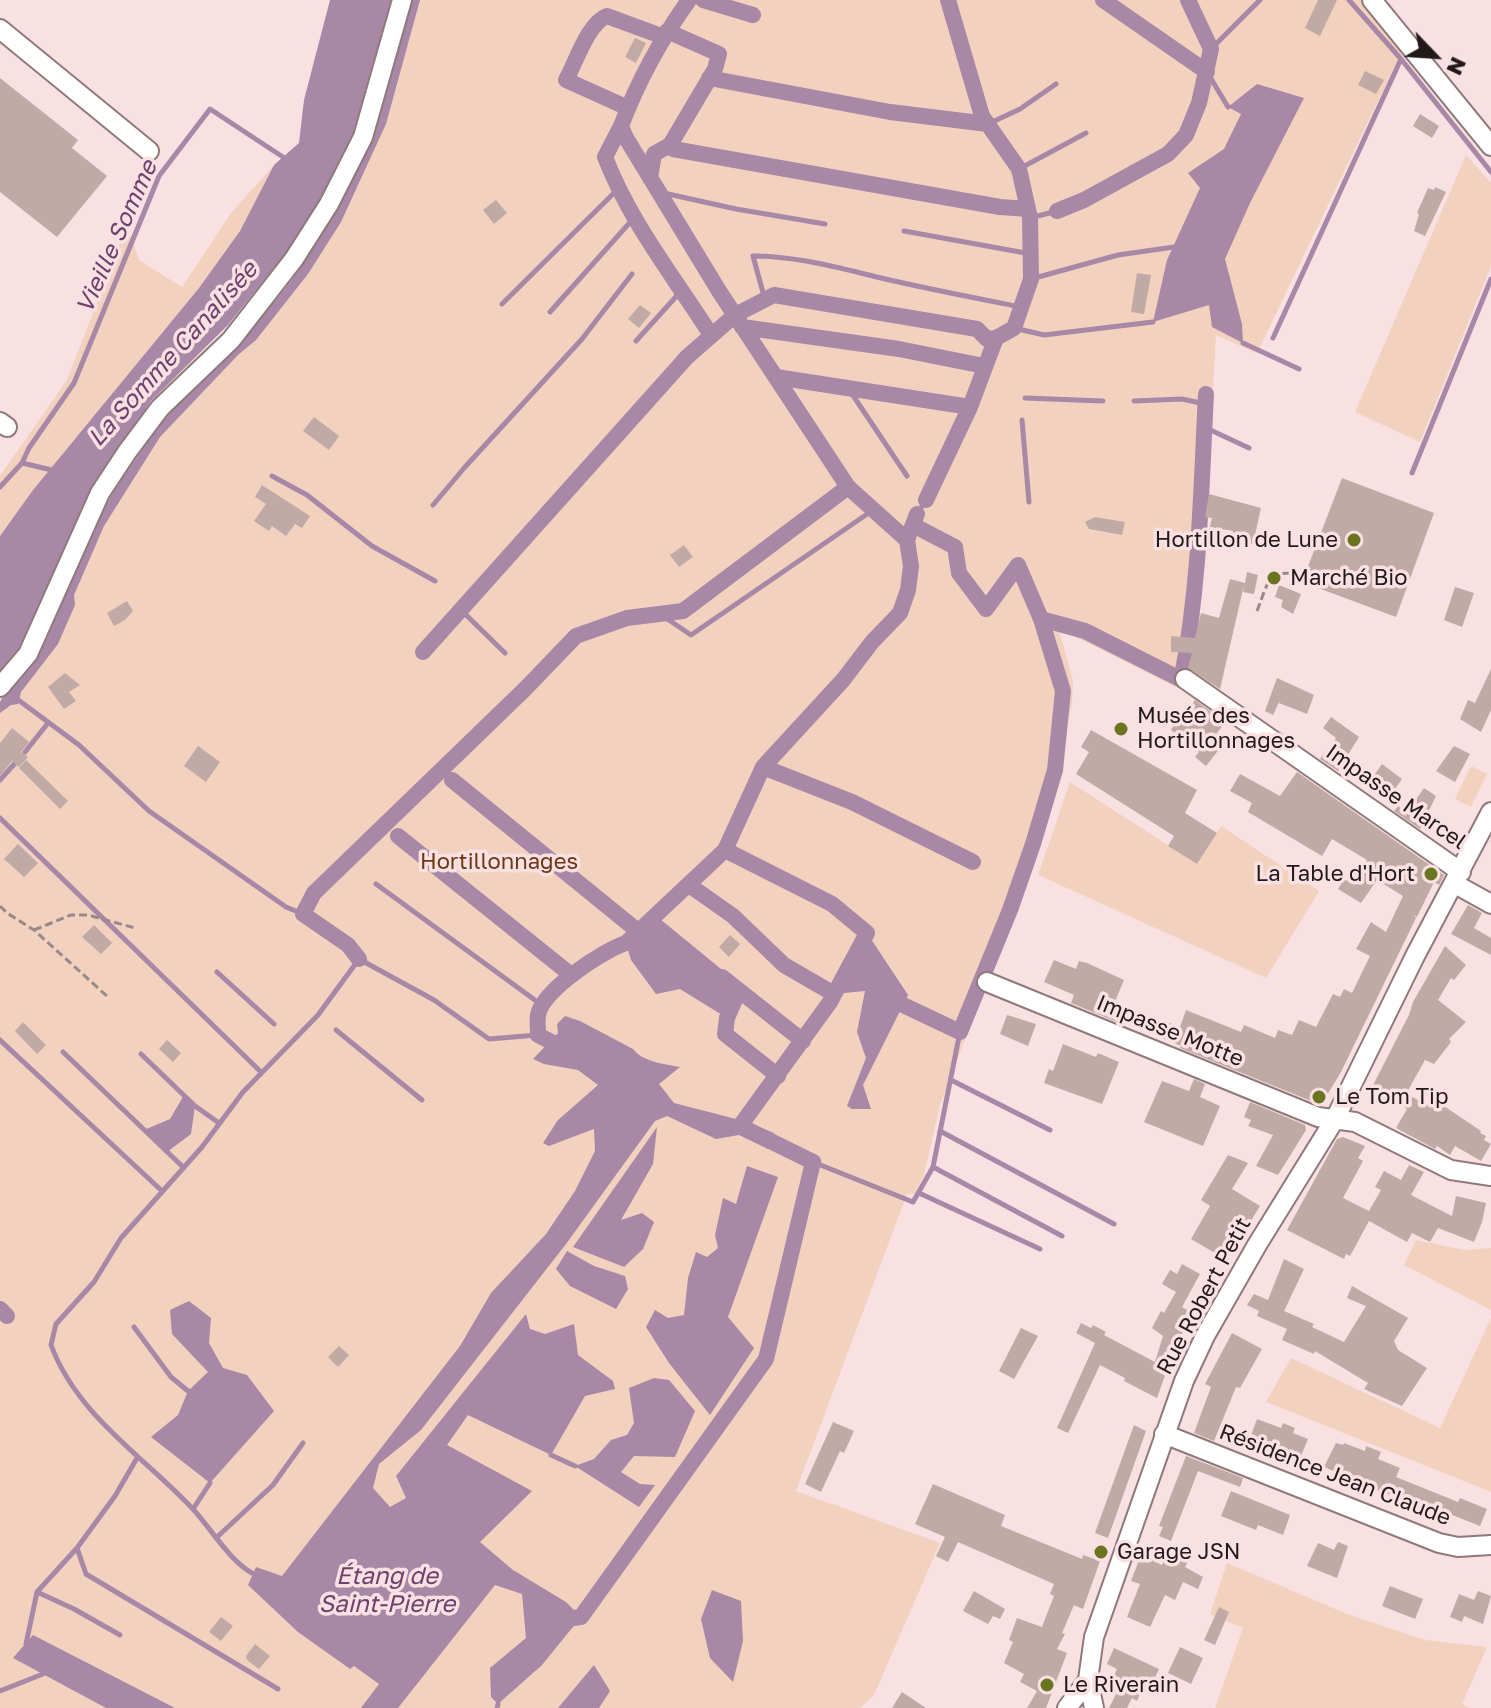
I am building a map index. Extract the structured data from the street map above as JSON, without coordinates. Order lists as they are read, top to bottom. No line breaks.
{"streets":{"street":["Impasse Marcel","Impasse Motte","Rue Robert Petit","Résidence Jean Claude"]},"crossings":[["Impasse Marcel","Rue Robert Petit"],["Impasse Motte","Rue Robert Petit"],["Rue Robert Petit","Résidence Jean Claude"]],"water":["Vieille Somme","La Somme Canalisée","Étang de Saint-Pierre"],"parks":["Hortillonnages"],"places":["Hortillon de Lune","Marché Bio","Musée des Hortillonnages","La Table d'Hort","Le Tom Tip","Garage JSN","Le Riverain"],"north":"bottom right"}
